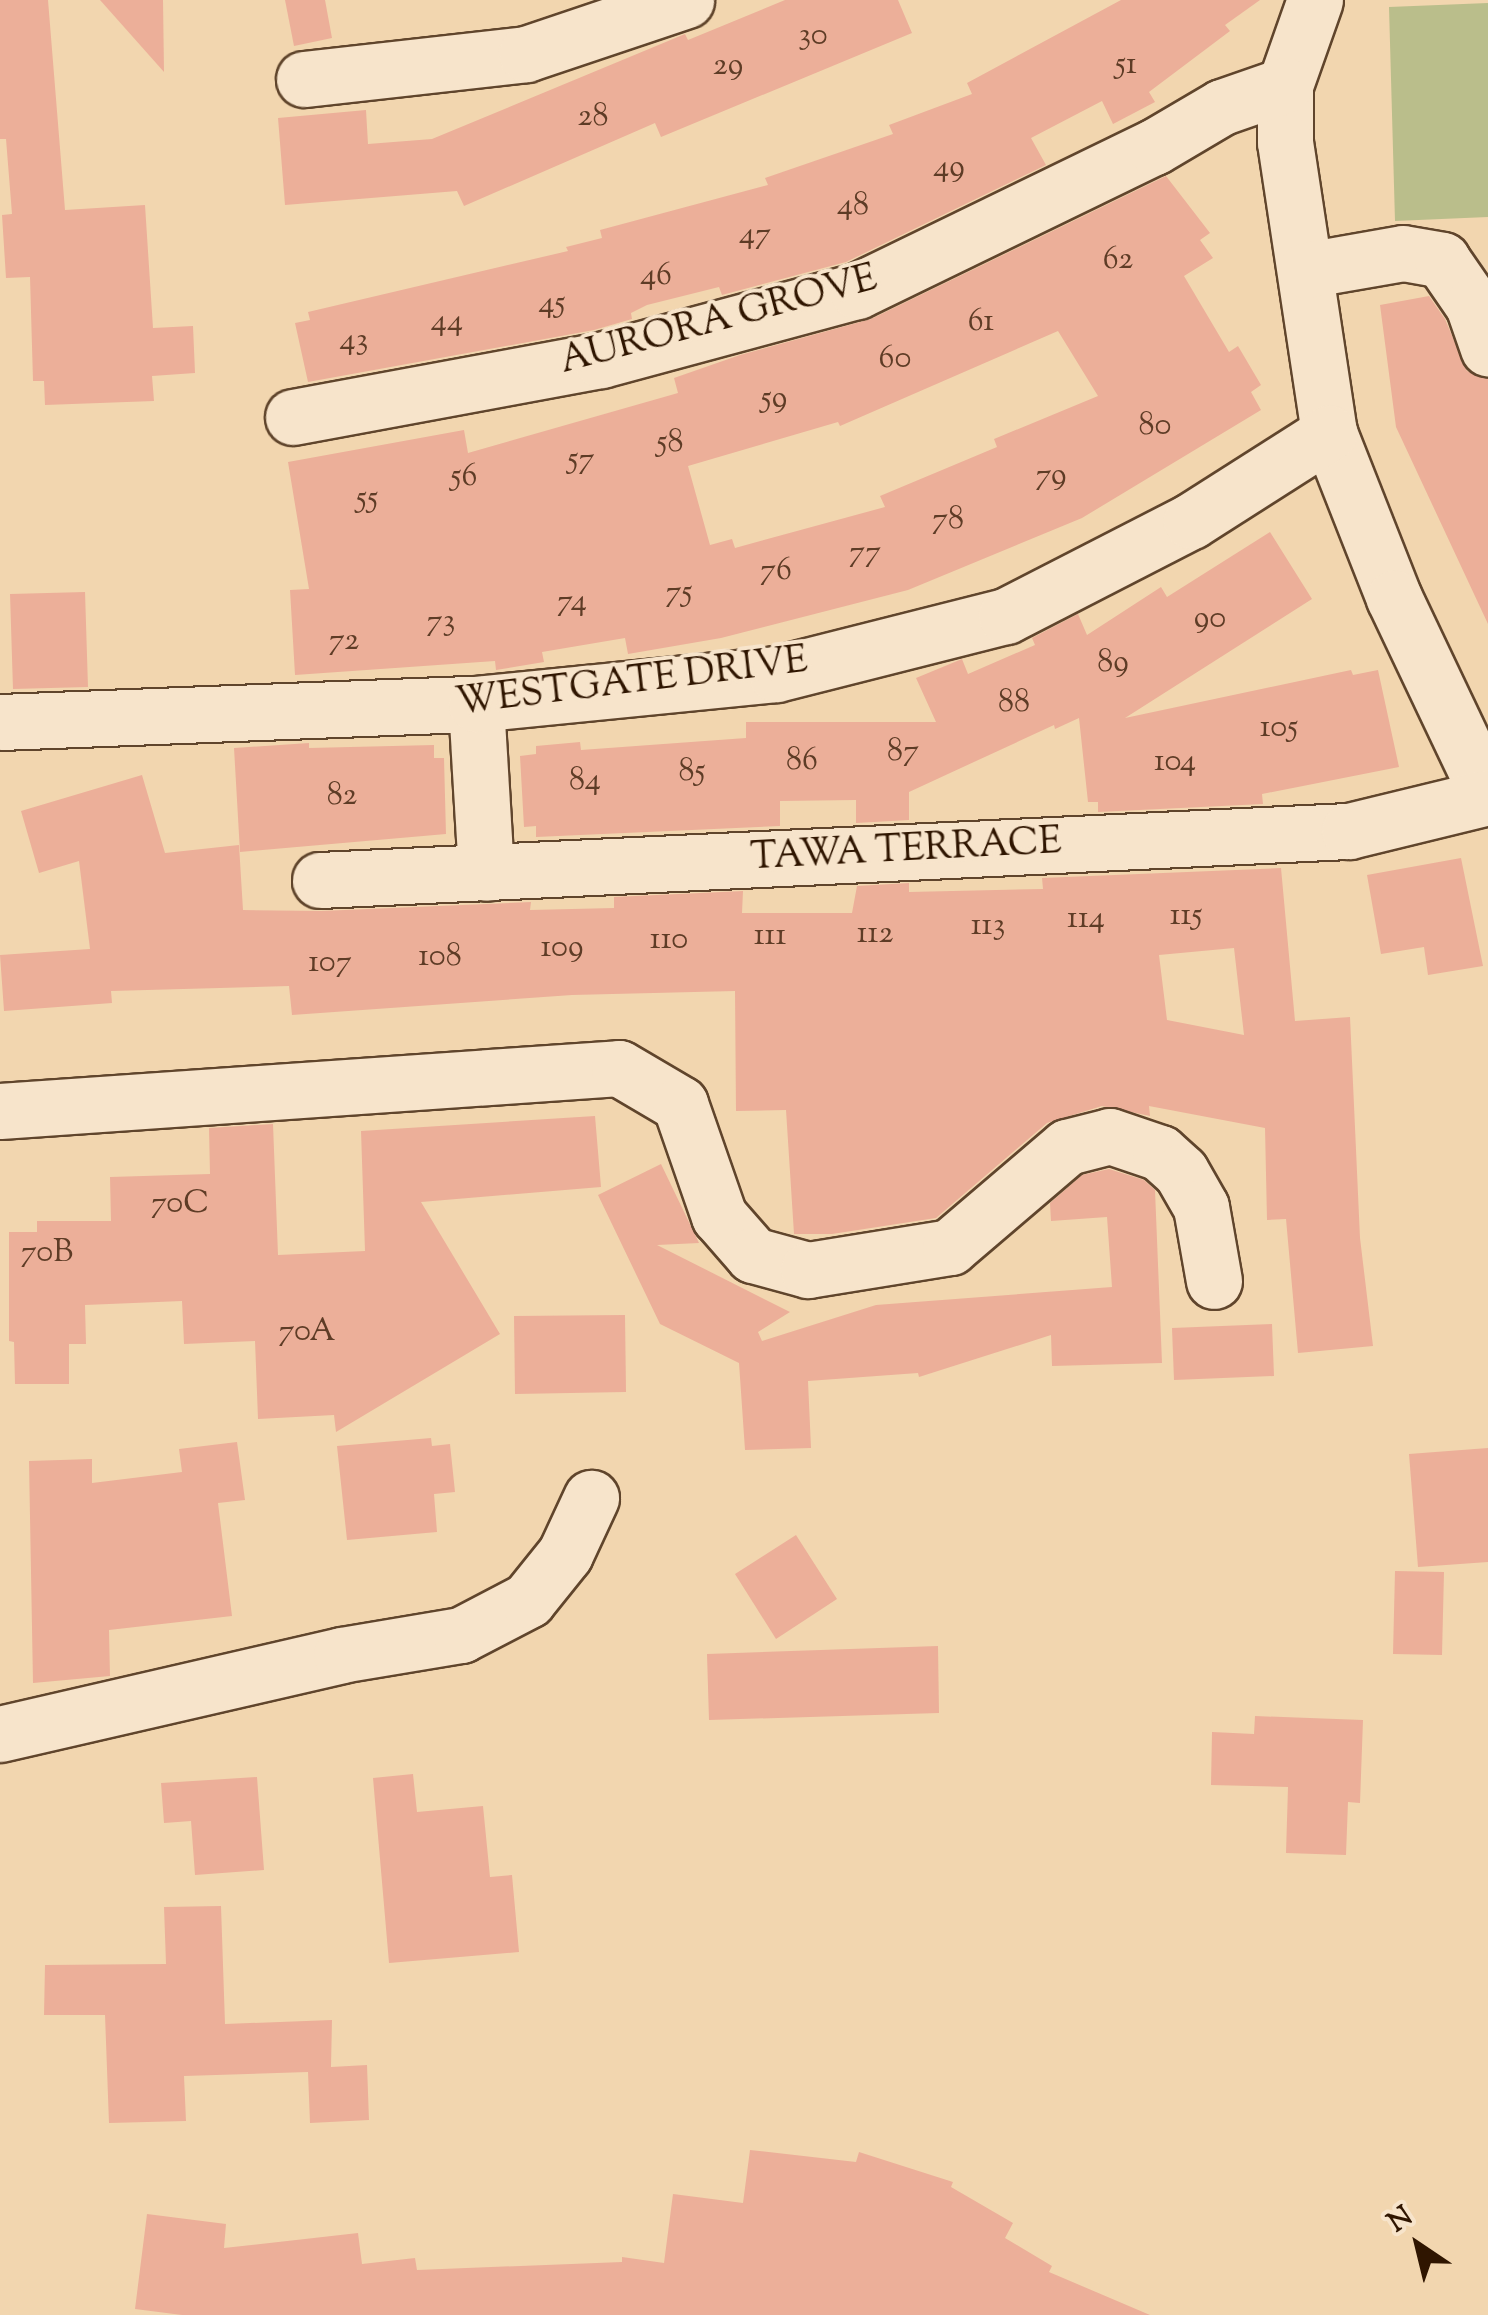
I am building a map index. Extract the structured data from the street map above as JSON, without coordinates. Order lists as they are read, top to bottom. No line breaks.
{"streets":{"street":["AURORA GROVE","WESTGATE DRIVE","TAWA TERRACE"]},"house_numbers":["30","51","29","28","49","48","47","62","46","45","44","61","43","60","59","80","58","57","79","56","55","78","77","76","75","74","90","73","72","89","88","105","87","86","104","85","84","82","115","114","113","112","111","110","109","108","107","70C","70B","70A"],"north":"top left"}
